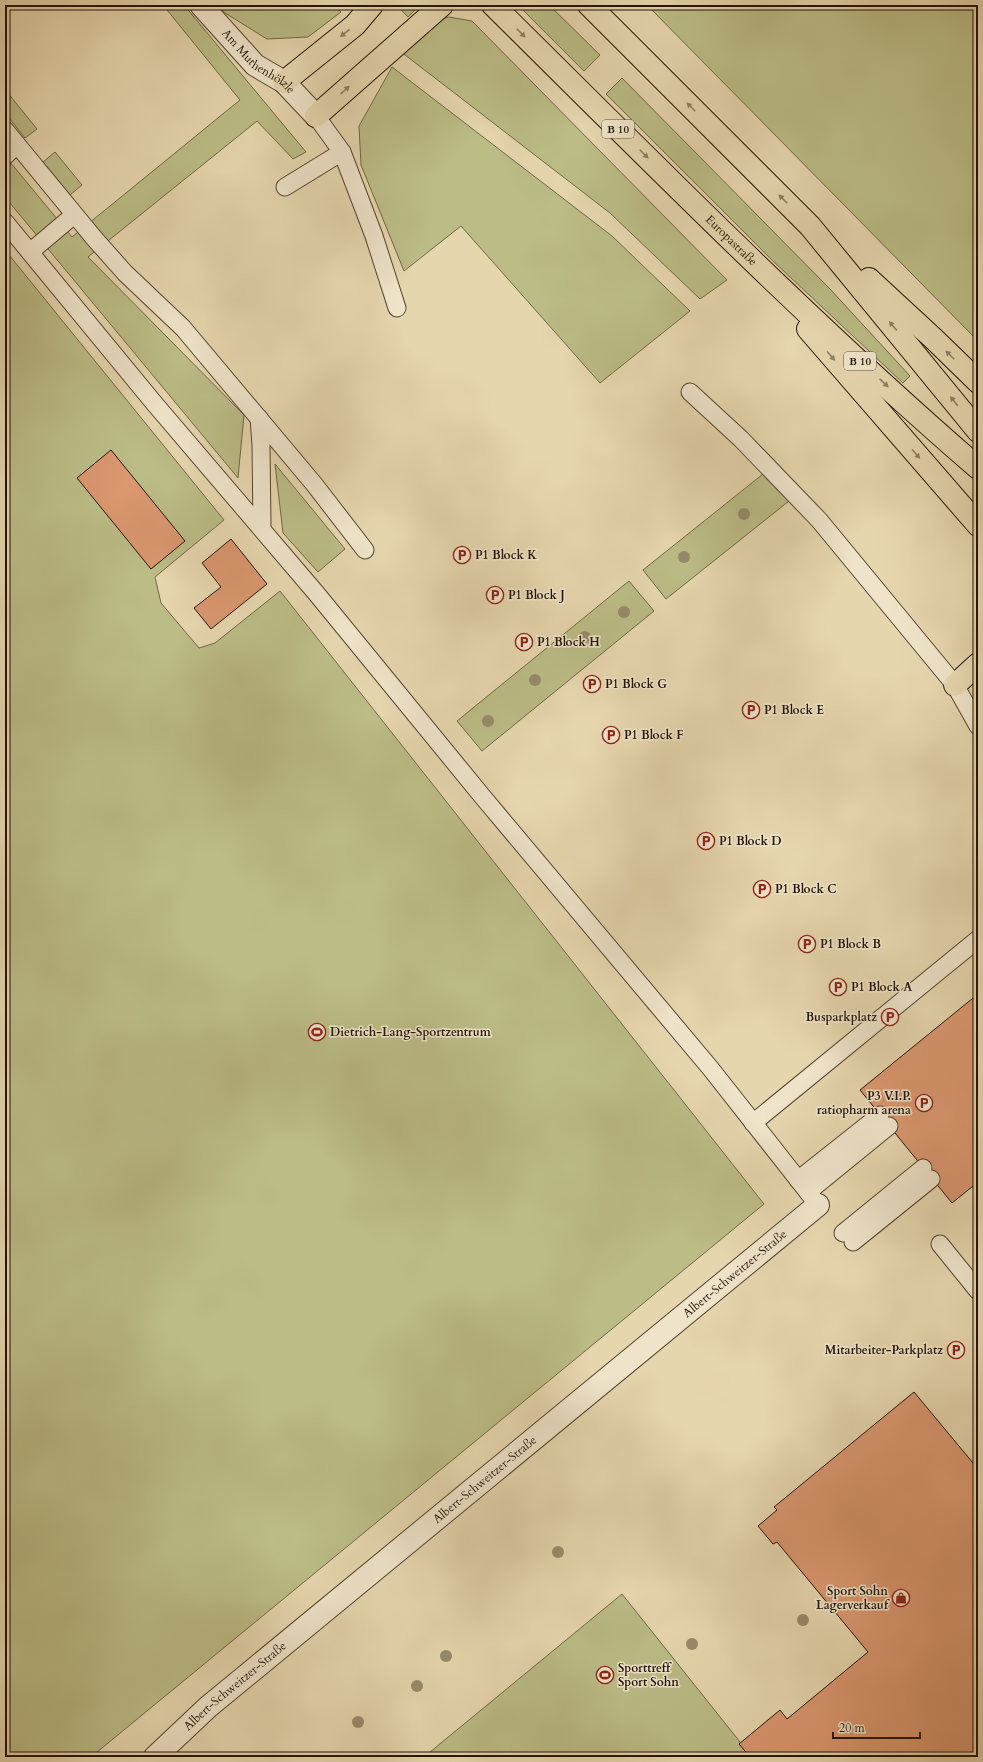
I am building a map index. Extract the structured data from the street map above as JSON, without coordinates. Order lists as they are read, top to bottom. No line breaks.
{"streets":{"main road":["B 10","Europastraße"],"street":["Am Muthenhölzle","Albert-Schweitzer-Straße"]},"places":{"parking":["P1 Block K","P1 Block J","P1 Block H","P1 Block G","P1 Block E","P1 Block F","P1 Block D","P1 Block C","P1 Block B","P1 Block A","Busparkplatz","P3 V.I.P. ratiopharm arena","Mitarbeiter-Parkplatz"],"sports":["Dietrich-Lang-Sportzentrum","Sporttreff Sport Sohn"],"shop":["Sport Sohn Lagerverkauf"]},"scale_bar":"20 m"}
